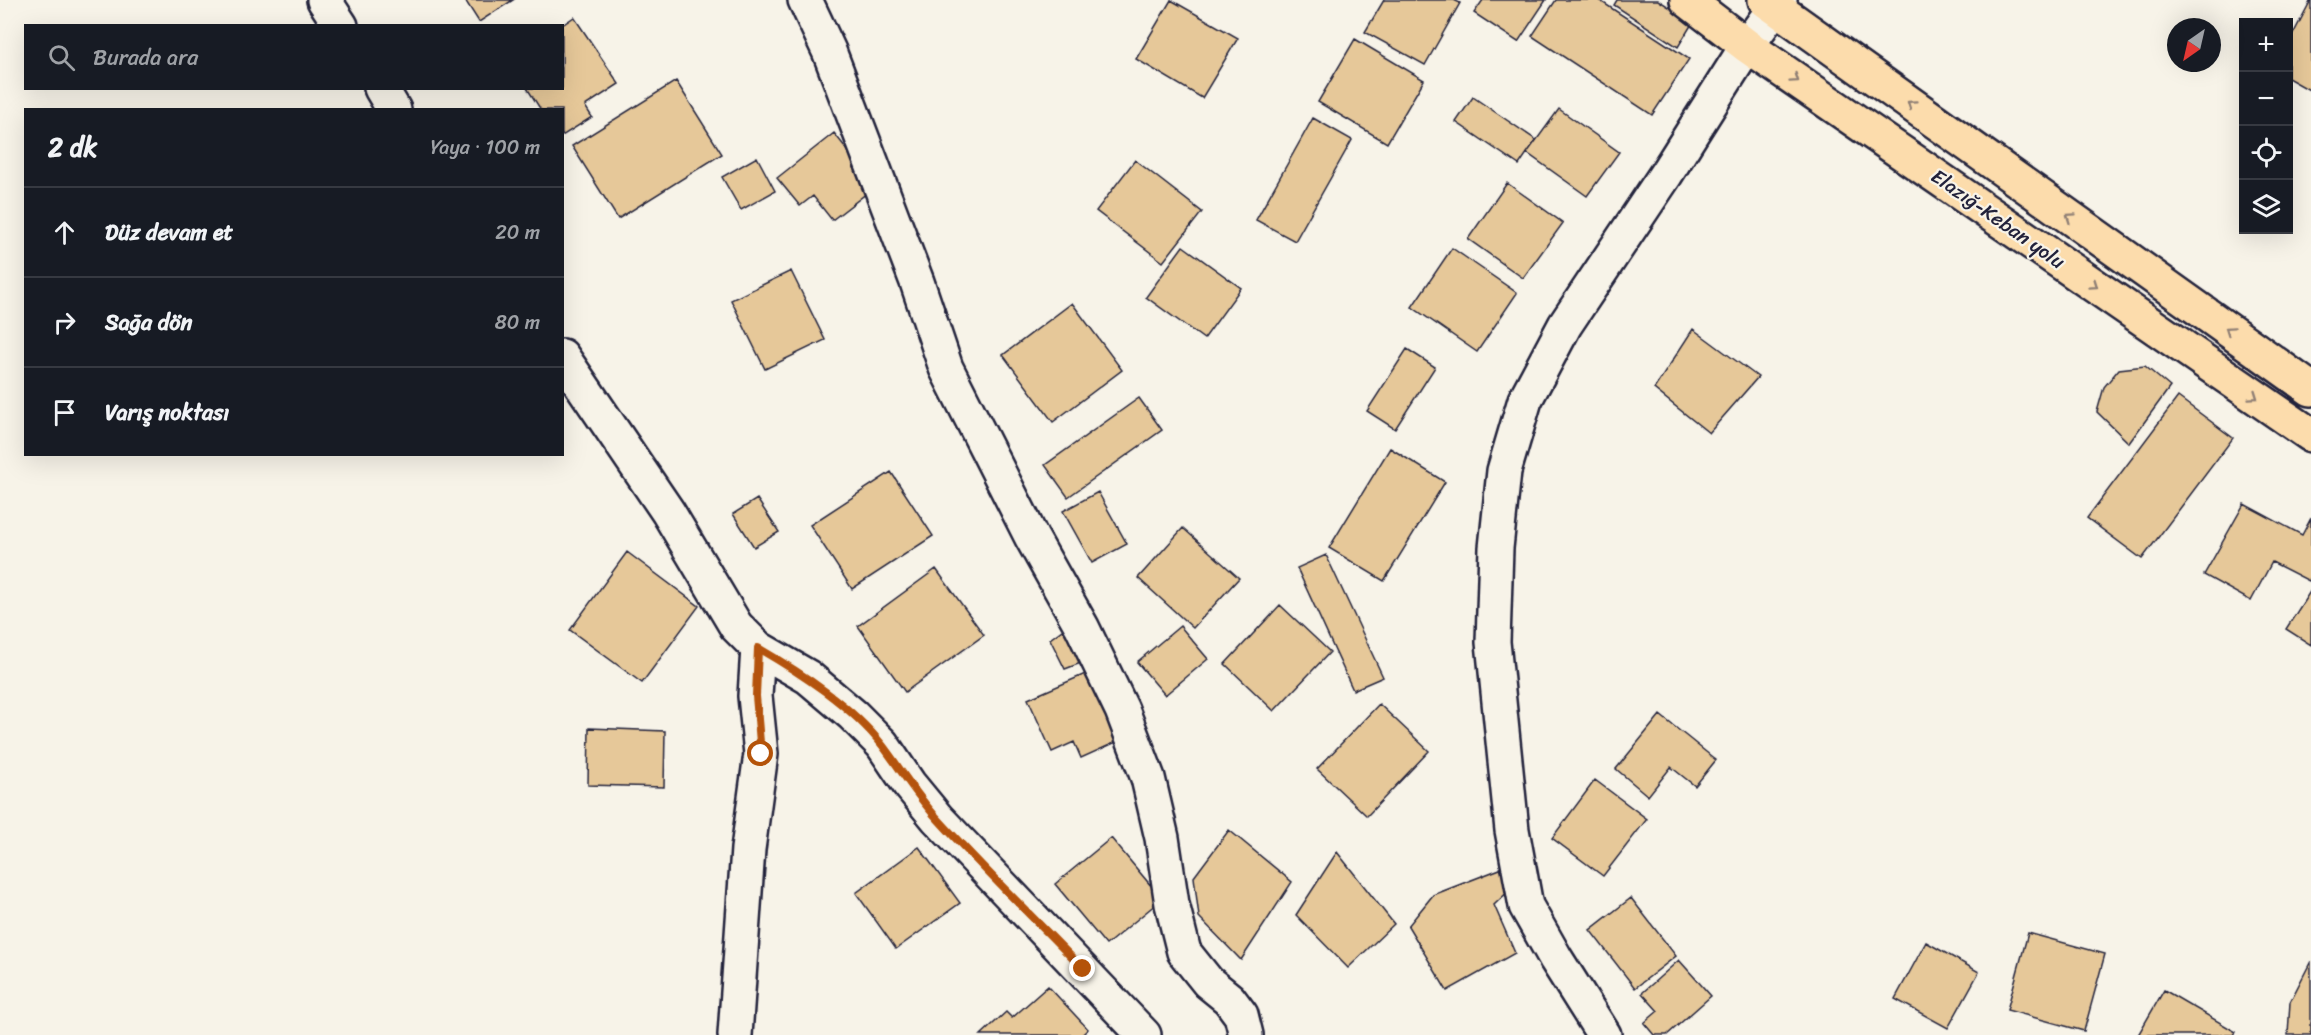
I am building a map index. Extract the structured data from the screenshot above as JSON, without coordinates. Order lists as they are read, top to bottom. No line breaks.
{"streets":{"highway":["Elazığ-Keban yolu"]},"north":"bottom left","page":{"map_buttons":["+","−"],"search":"Burada ara","heading":["2 dk","Yaya · 100 m"],"list":[["Düz devam et","20 m"],["Sağa dön","80 m"],"Varış noktası"]}}
